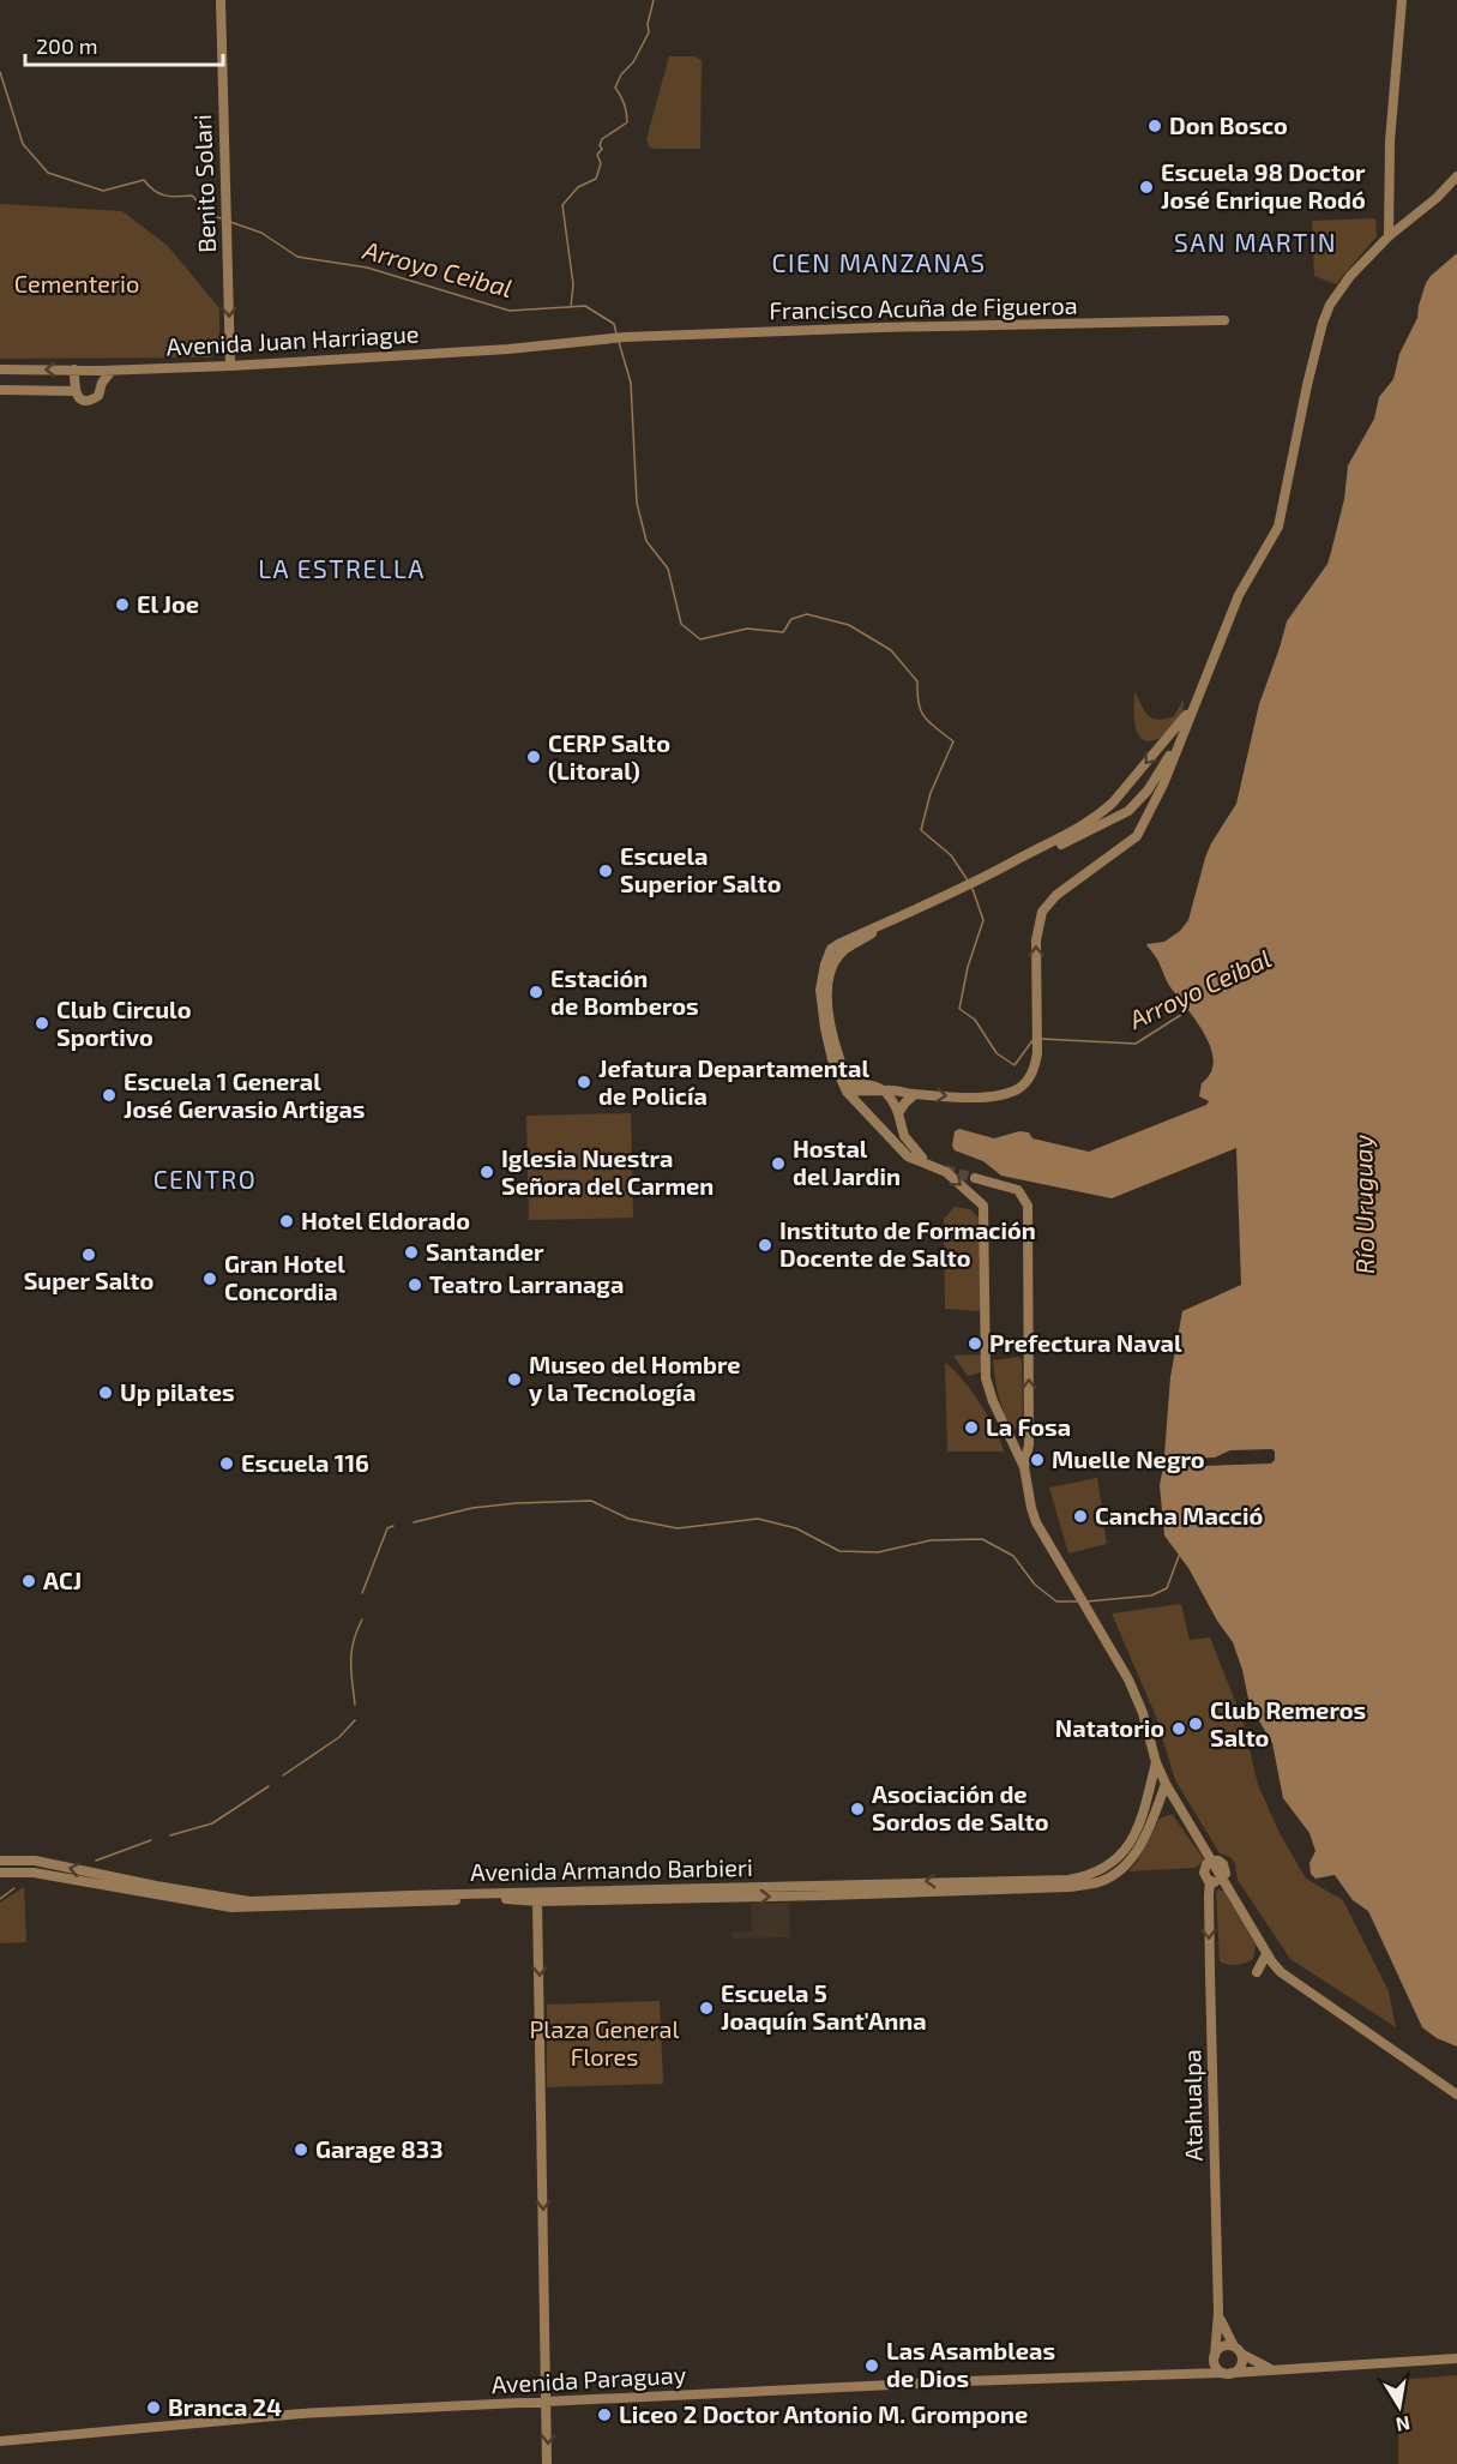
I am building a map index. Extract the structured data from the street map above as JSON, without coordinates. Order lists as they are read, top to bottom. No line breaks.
{"streets":{"street":["Benito Solari","Francisco Acuña de Figueroa","Avenida Juan Harriague","Avenida Armando Barbieri","Atahualpa","Avenida Paraguay"]},"crossings":[["Benito Solari","Avenida Juan Harriague"],["Francisco Acuña de Figueroa","Avenida Juan Harriague"],["Atahualpa","Avenida Paraguay"]],"one_way":["Benito Solari","Atahualpa"],"districts":["SAN MARTIN","CIEN MANZANAS","LA ESTRELLA","CENTRO"],"water":["Arroyo Ceibal","Río Uruguay"],"parks":["Cementerio","Plaza General Flores"],"places":["Don Bosco","Escuela 98 Doctor José Enrique Rodó","El Joe","CERP Salto (Litoral)","Escuela Superior Salto","Estación de Bomberos","Club Circulo Sportivo","Jefatura Departamental de Policía","Escuela 1 General José Gervasio Artigas","Hostal del Jardin","Iglesia Nuestra Señora del Carmen","Hotel Eldorado","Instituto de Formación Docente de Salto","Santander","Super Salto","Gran Hotel Concordia","Teatro Larranaga","Prefectura Naval","Museo del Hombre y la Tecnología","Up pilates","La Fosa","Muelle Negro","Escuela 116","Cancha Macció","ACJ","Club Remeros Salto","Natatorio","Asociación de Sordos de Salto","Escuela 5 Joaquín Sant'Anna","Garage 833","Las Asambleas de Dios","Branca 24","Liceo 2 Doctor Antonio M. Grompone"],"scale_bar":"200 m","north":"bottom"}
